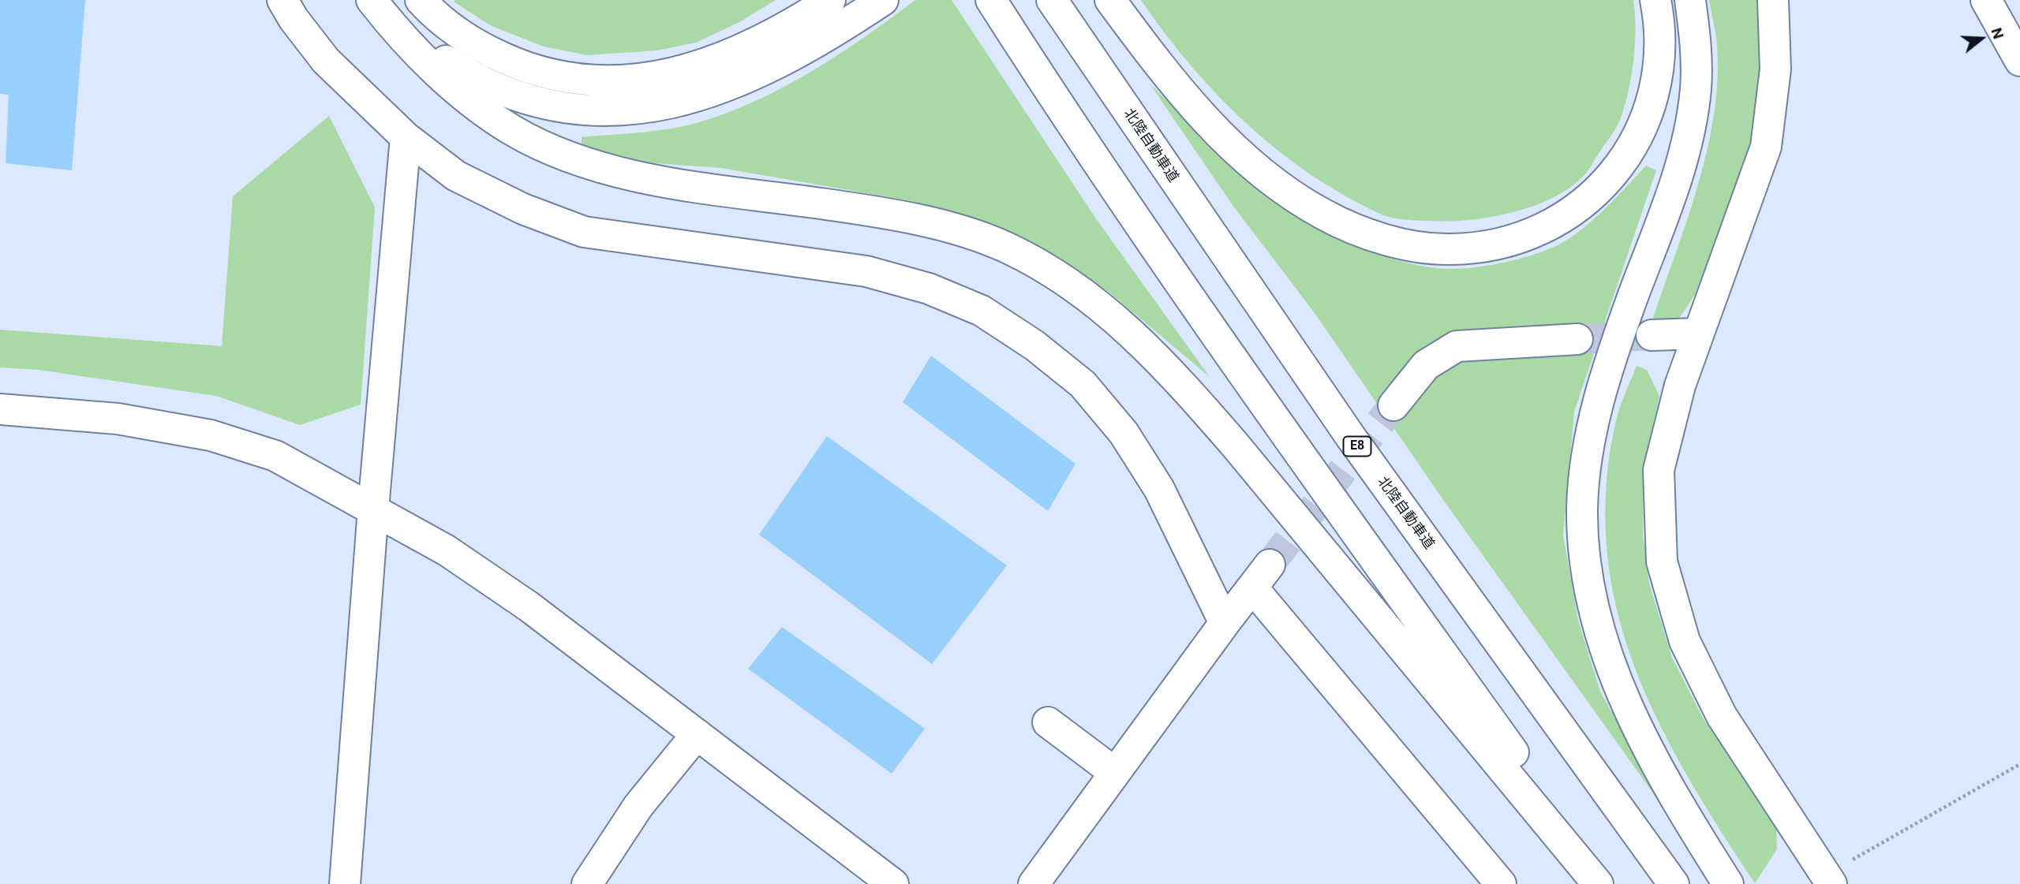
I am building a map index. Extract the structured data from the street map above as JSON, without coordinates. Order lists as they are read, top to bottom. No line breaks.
{"streets":{"main road":["北陸自動車道","E8"]},"north":"right"}
